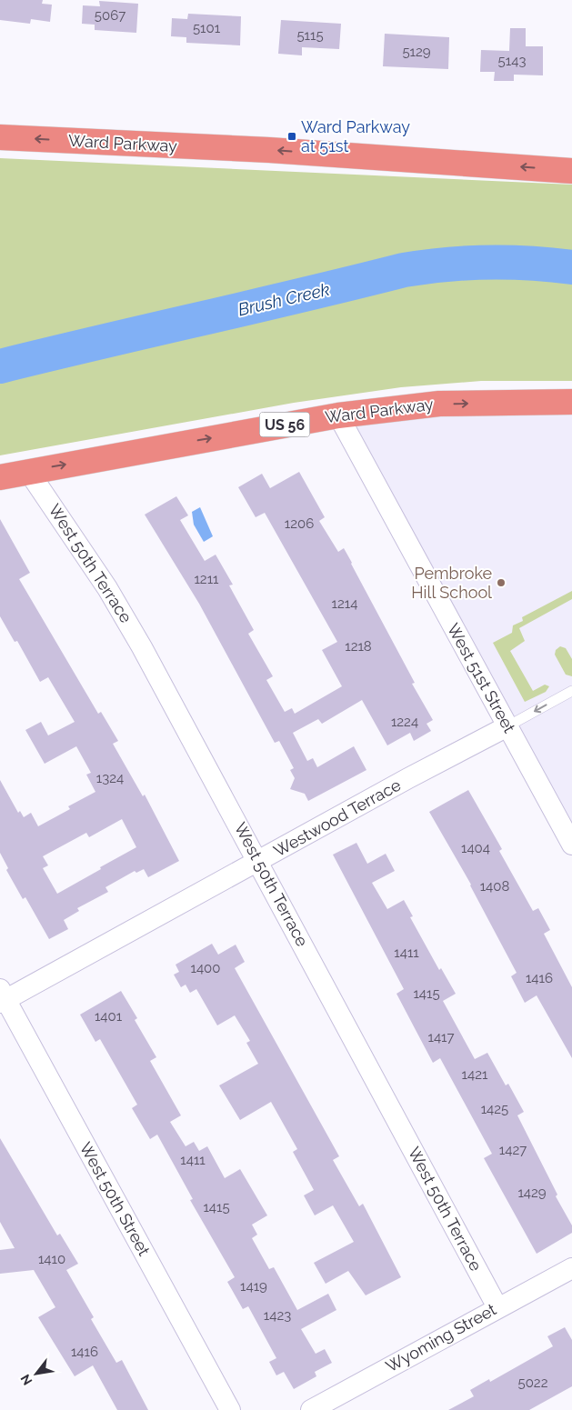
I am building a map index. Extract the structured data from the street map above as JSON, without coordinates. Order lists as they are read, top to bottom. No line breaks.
{"streets":{"highway":["Ward Parkway","US 56"],"street":["West 50th Terrace","West 51st Street","Westwood Terrace","West 50th Street","Wyoming Street"]},"crossings":[["Ward Parkway","West 50th Terrace"],["Ward Parkway","West 51st Street"],["West 50th Terrace","Westwood Terrace"],["West 50th Terrace","Wyoming Street"],["West 51st Street","Westwood Terrace"],["Westwood Terrace","West 50th Street"]],"water":["Brush Creek"],"places":{"transit":["Ward Parkway at 51st"],"other":["Pembroke Hill School"]},"house_numbers":["5067","5101","5115","5129","5143","1206","1211","1214","1218","1224","1324","1404","1408","1411","1400","1416","1415","1401","1417","1421","1425","1427","1411","1429","1415","1410","1419","1423","1416","5022"],"north":"bottom left"}
